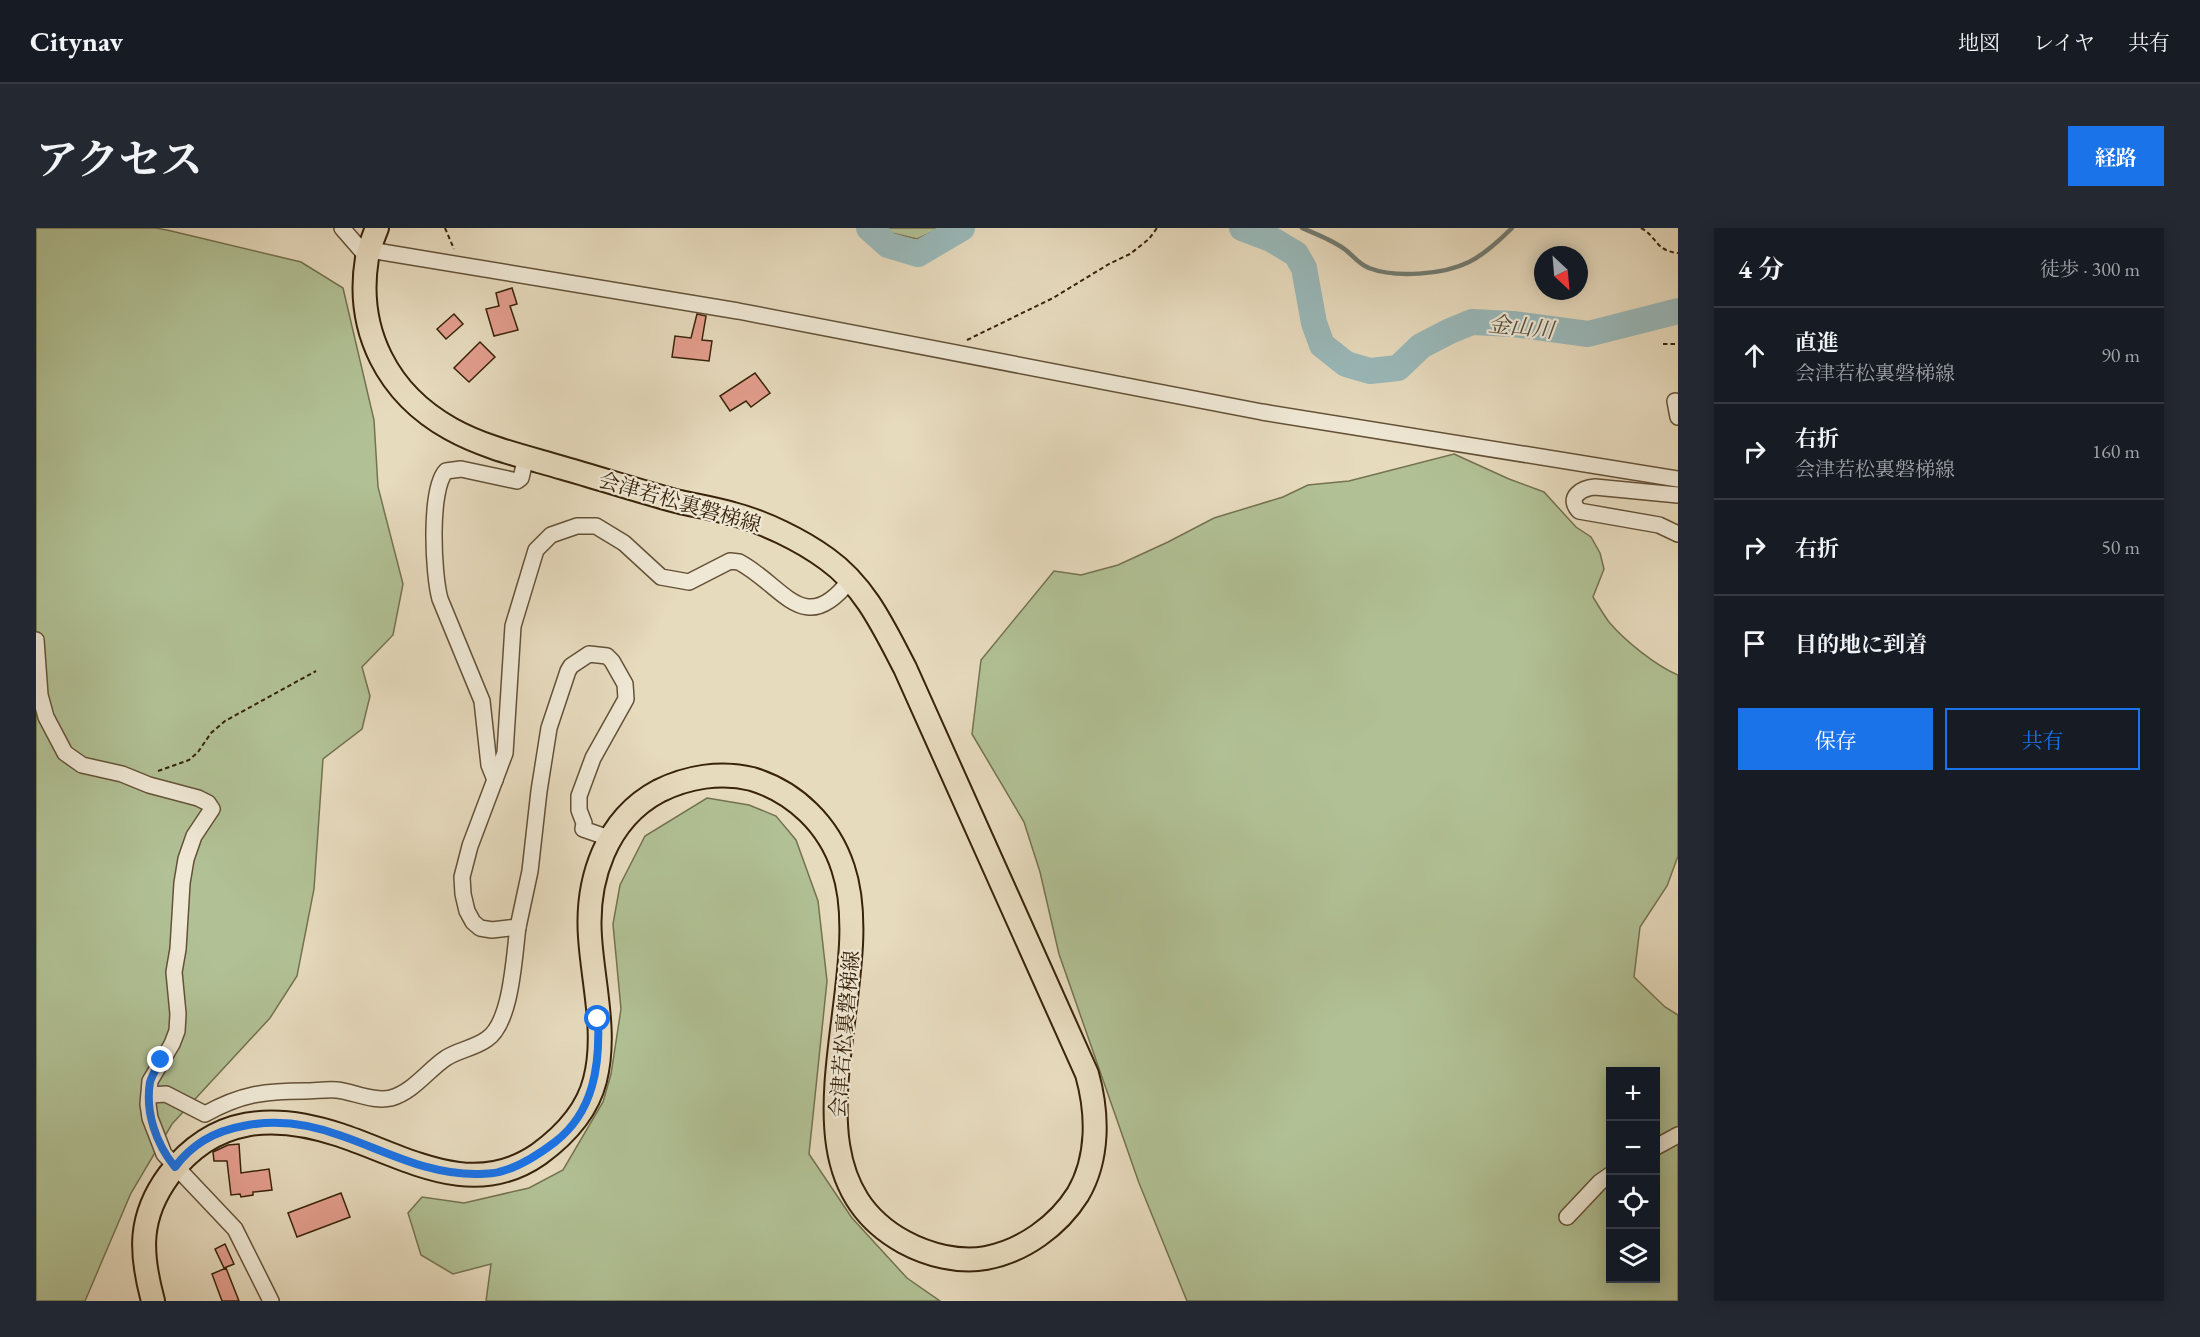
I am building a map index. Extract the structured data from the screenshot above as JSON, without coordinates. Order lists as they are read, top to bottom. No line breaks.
{"streets":{"main road":["会津若松裏磐梯線"]},"water":["金山川"],"north":"bottom right","page":{"header":"Citynav","nav":["地図","レイヤ","共有"],"title":"アクセス","buttons":["経路",["保存","共有"]],"heading":["4 分","徒歩 · 300 m"],"list":[["直進","会津若松裏磐梯線","90 m"],["右折","会津若松裏磐梯線","160 m"],["右折","50 m"],"目的地に到着"],"map_buttons":["+","−"]}}
